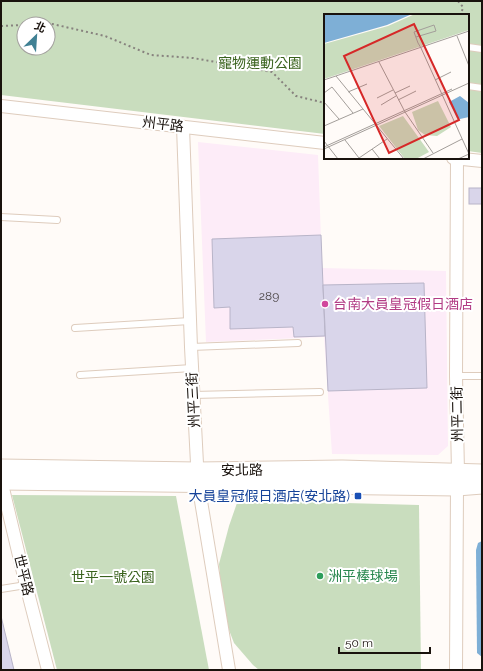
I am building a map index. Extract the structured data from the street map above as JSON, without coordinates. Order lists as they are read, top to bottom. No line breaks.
{"streets":{"street":["州平路","州平三街","州平二街","安北路","世平路"]},"crossings":[["州平路","州平三街"],["州平三街","安北路"],["州平二街","安北路"],["安北路","世平路"]],"parks":["寵物運動公園","世平一號公園"],"places":{"other":["台南大員皇冠假日酒店","洲平棒球場"],"transit":["大員皇冠假日酒店(安北路)"]},"house_numbers":["289"],"scale_bar":"50 m","north":"top right"}
